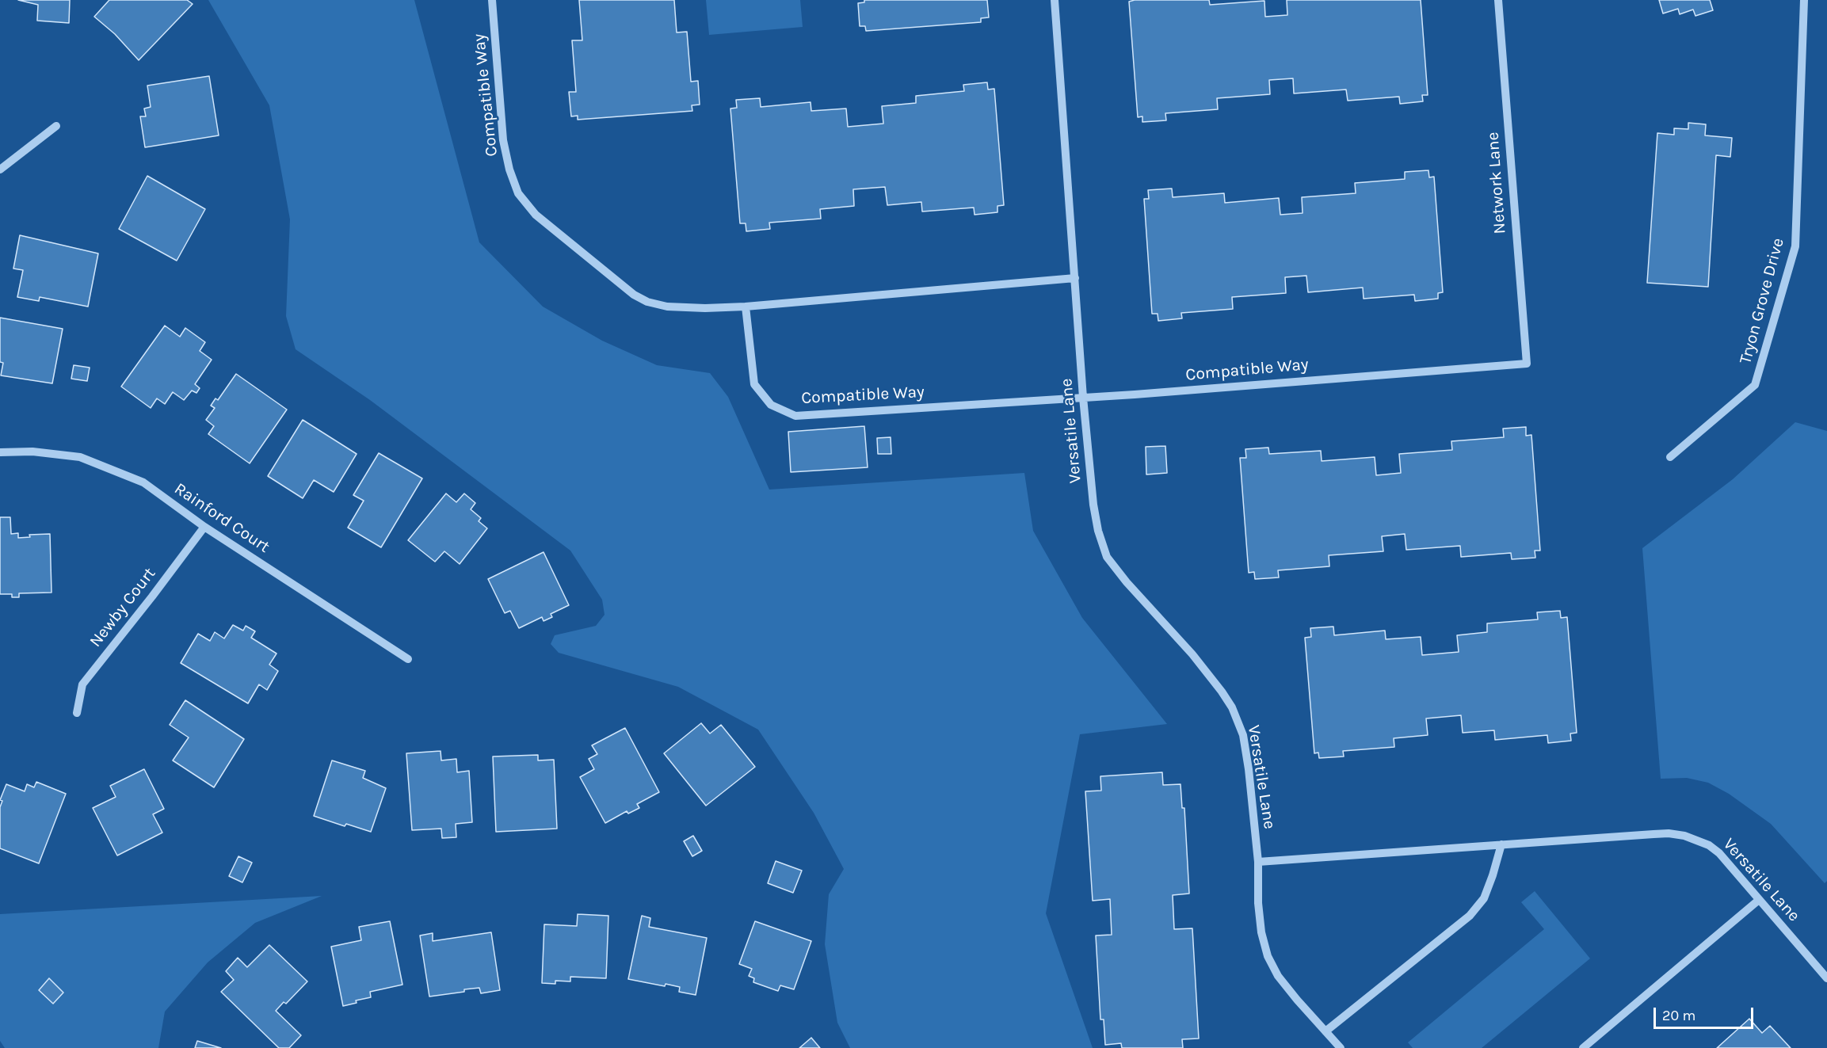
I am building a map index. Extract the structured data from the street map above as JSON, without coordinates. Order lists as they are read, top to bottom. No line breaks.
{"streets":{"street":["Compatible Way","Network Lane","Tryon Grove Drive","Versatile Lane","Rainford Court","Newby Court"]},"crossings":[["Compatible Way","Network Lane"],["Compatible Way","Versatile Lane"],["Rainford Court","Newby Court"]],"scale_bar":"20 m"}
